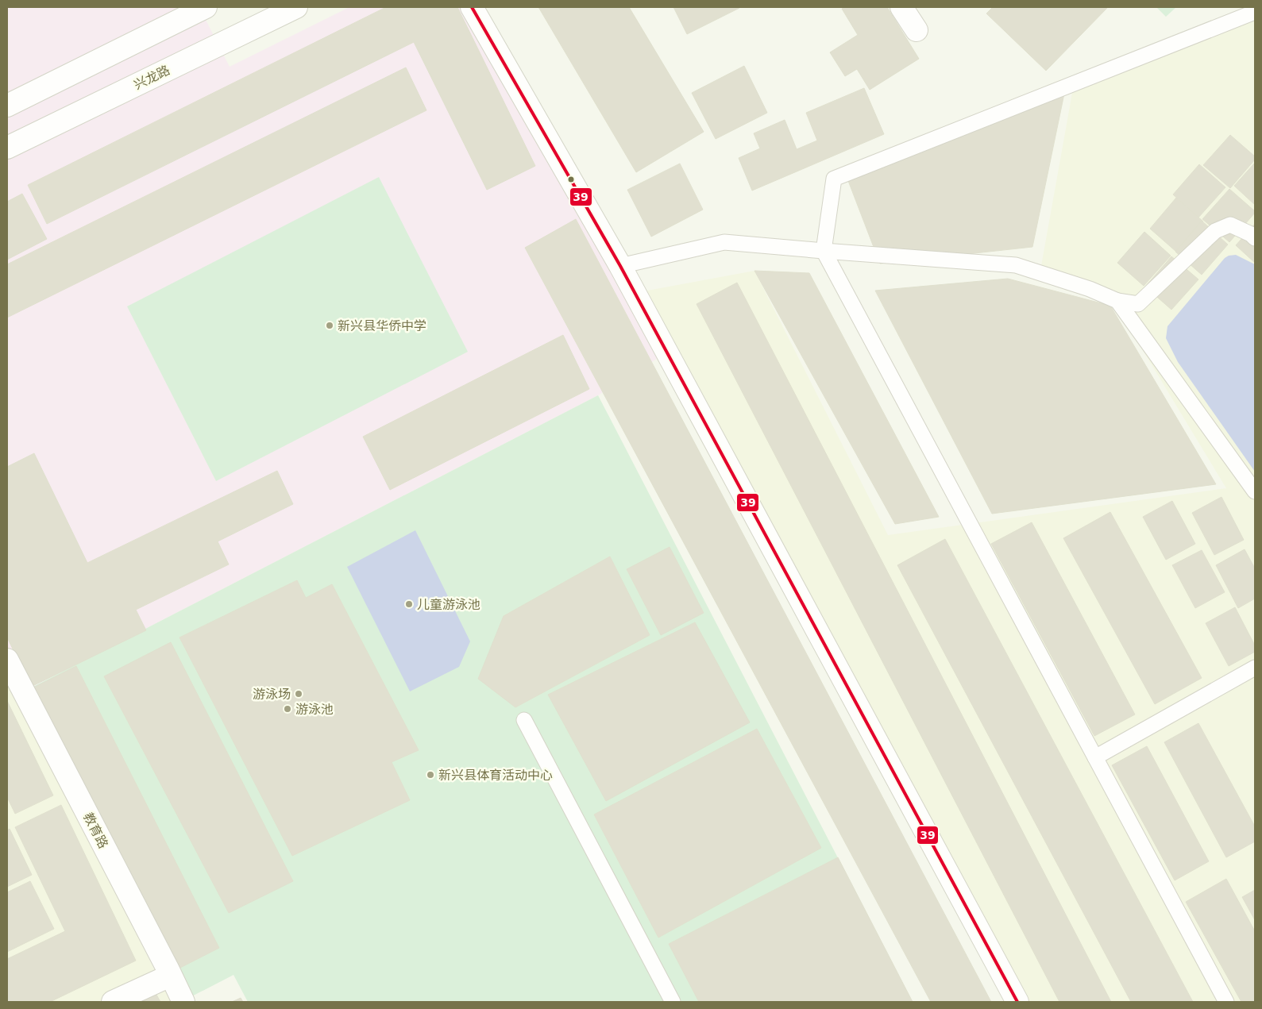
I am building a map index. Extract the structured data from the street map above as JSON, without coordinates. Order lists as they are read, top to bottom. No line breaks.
{"streets":{"street":["兴龙路","教育路"]},"places":["新兴县华侨中学","儿童游泳池","游泳场","游泳池","新兴县体育活动中心"],"lines":["transit line 39"]}
